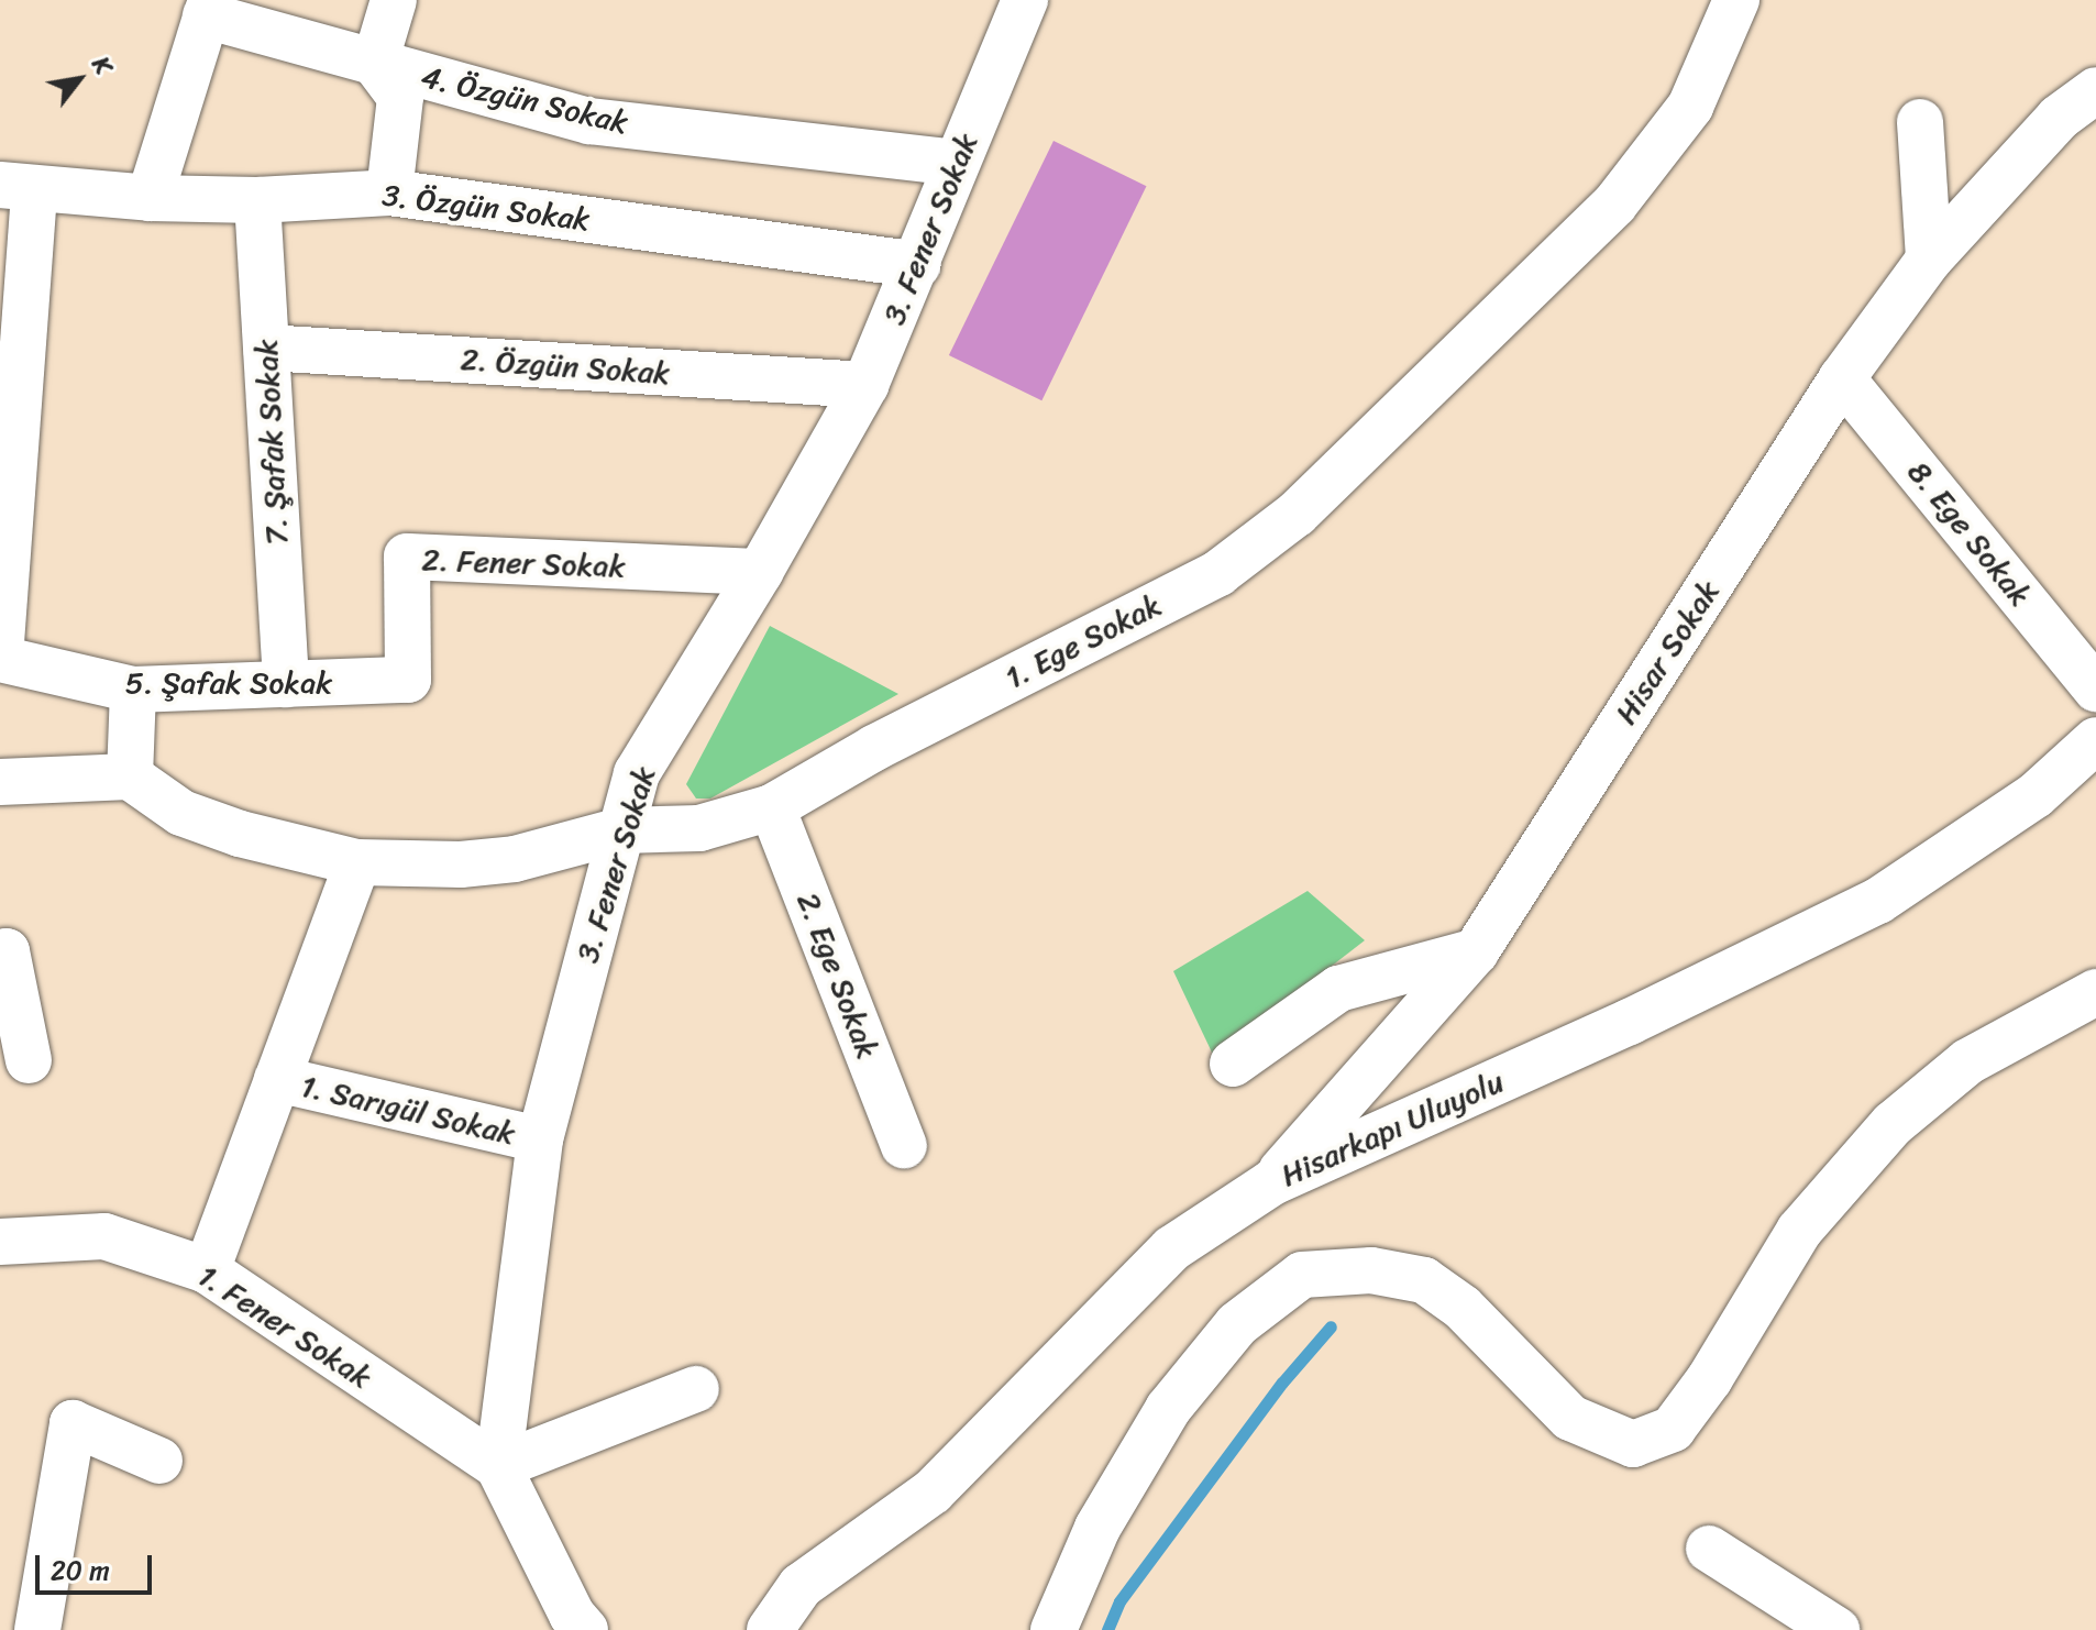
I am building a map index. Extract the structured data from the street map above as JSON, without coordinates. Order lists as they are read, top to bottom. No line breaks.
{"streets":{"street":["4. Özgün Sokak","3. Özgün Sokak","3. Fener Sokak","2. Özgün Sokak","7. Şafak Sokak","8. Ege Sokak","2. Fener Sokak","1. Ege Sokak","Hisar Sokak","5. Şafak Sokak","2. Ege Sokak","1. Sarıgül Sokak","Hisarkapı Uluyolu","1. Fener Sokak"]},"crossings":[["4. Özgün Sokak","3. Fener Sokak"],["3. Özgün Sokak","3. Fener Sokak"],["3. Özgün Sokak","7. Şafak Sokak"],["3. Fener Sokak","2. Özgün Sokak"],["3. Fener Sokak","2. Fener Sokak"],["3. Fener Sokak","1. Ege Sokak"],["3. Fener Sokak","1. Sarıgül Sokak"],["3. Fener Sokak","1. Fener Sokak"],["2. Özgün Sokak","7. Şafak Sokak"],["7. Şafak Sokak","5. Şafak Sokak"],["8. Ege Sokak","Hisar Sokak"],["2. Fener Sokak","5. Şafak Sokak"],["1. Ege Sokak","2. Ege Sokak"],["Hisar Sokak","Hisarkapı Uluyolu"]],"scale_bar":"20 m","north":"top right"}
